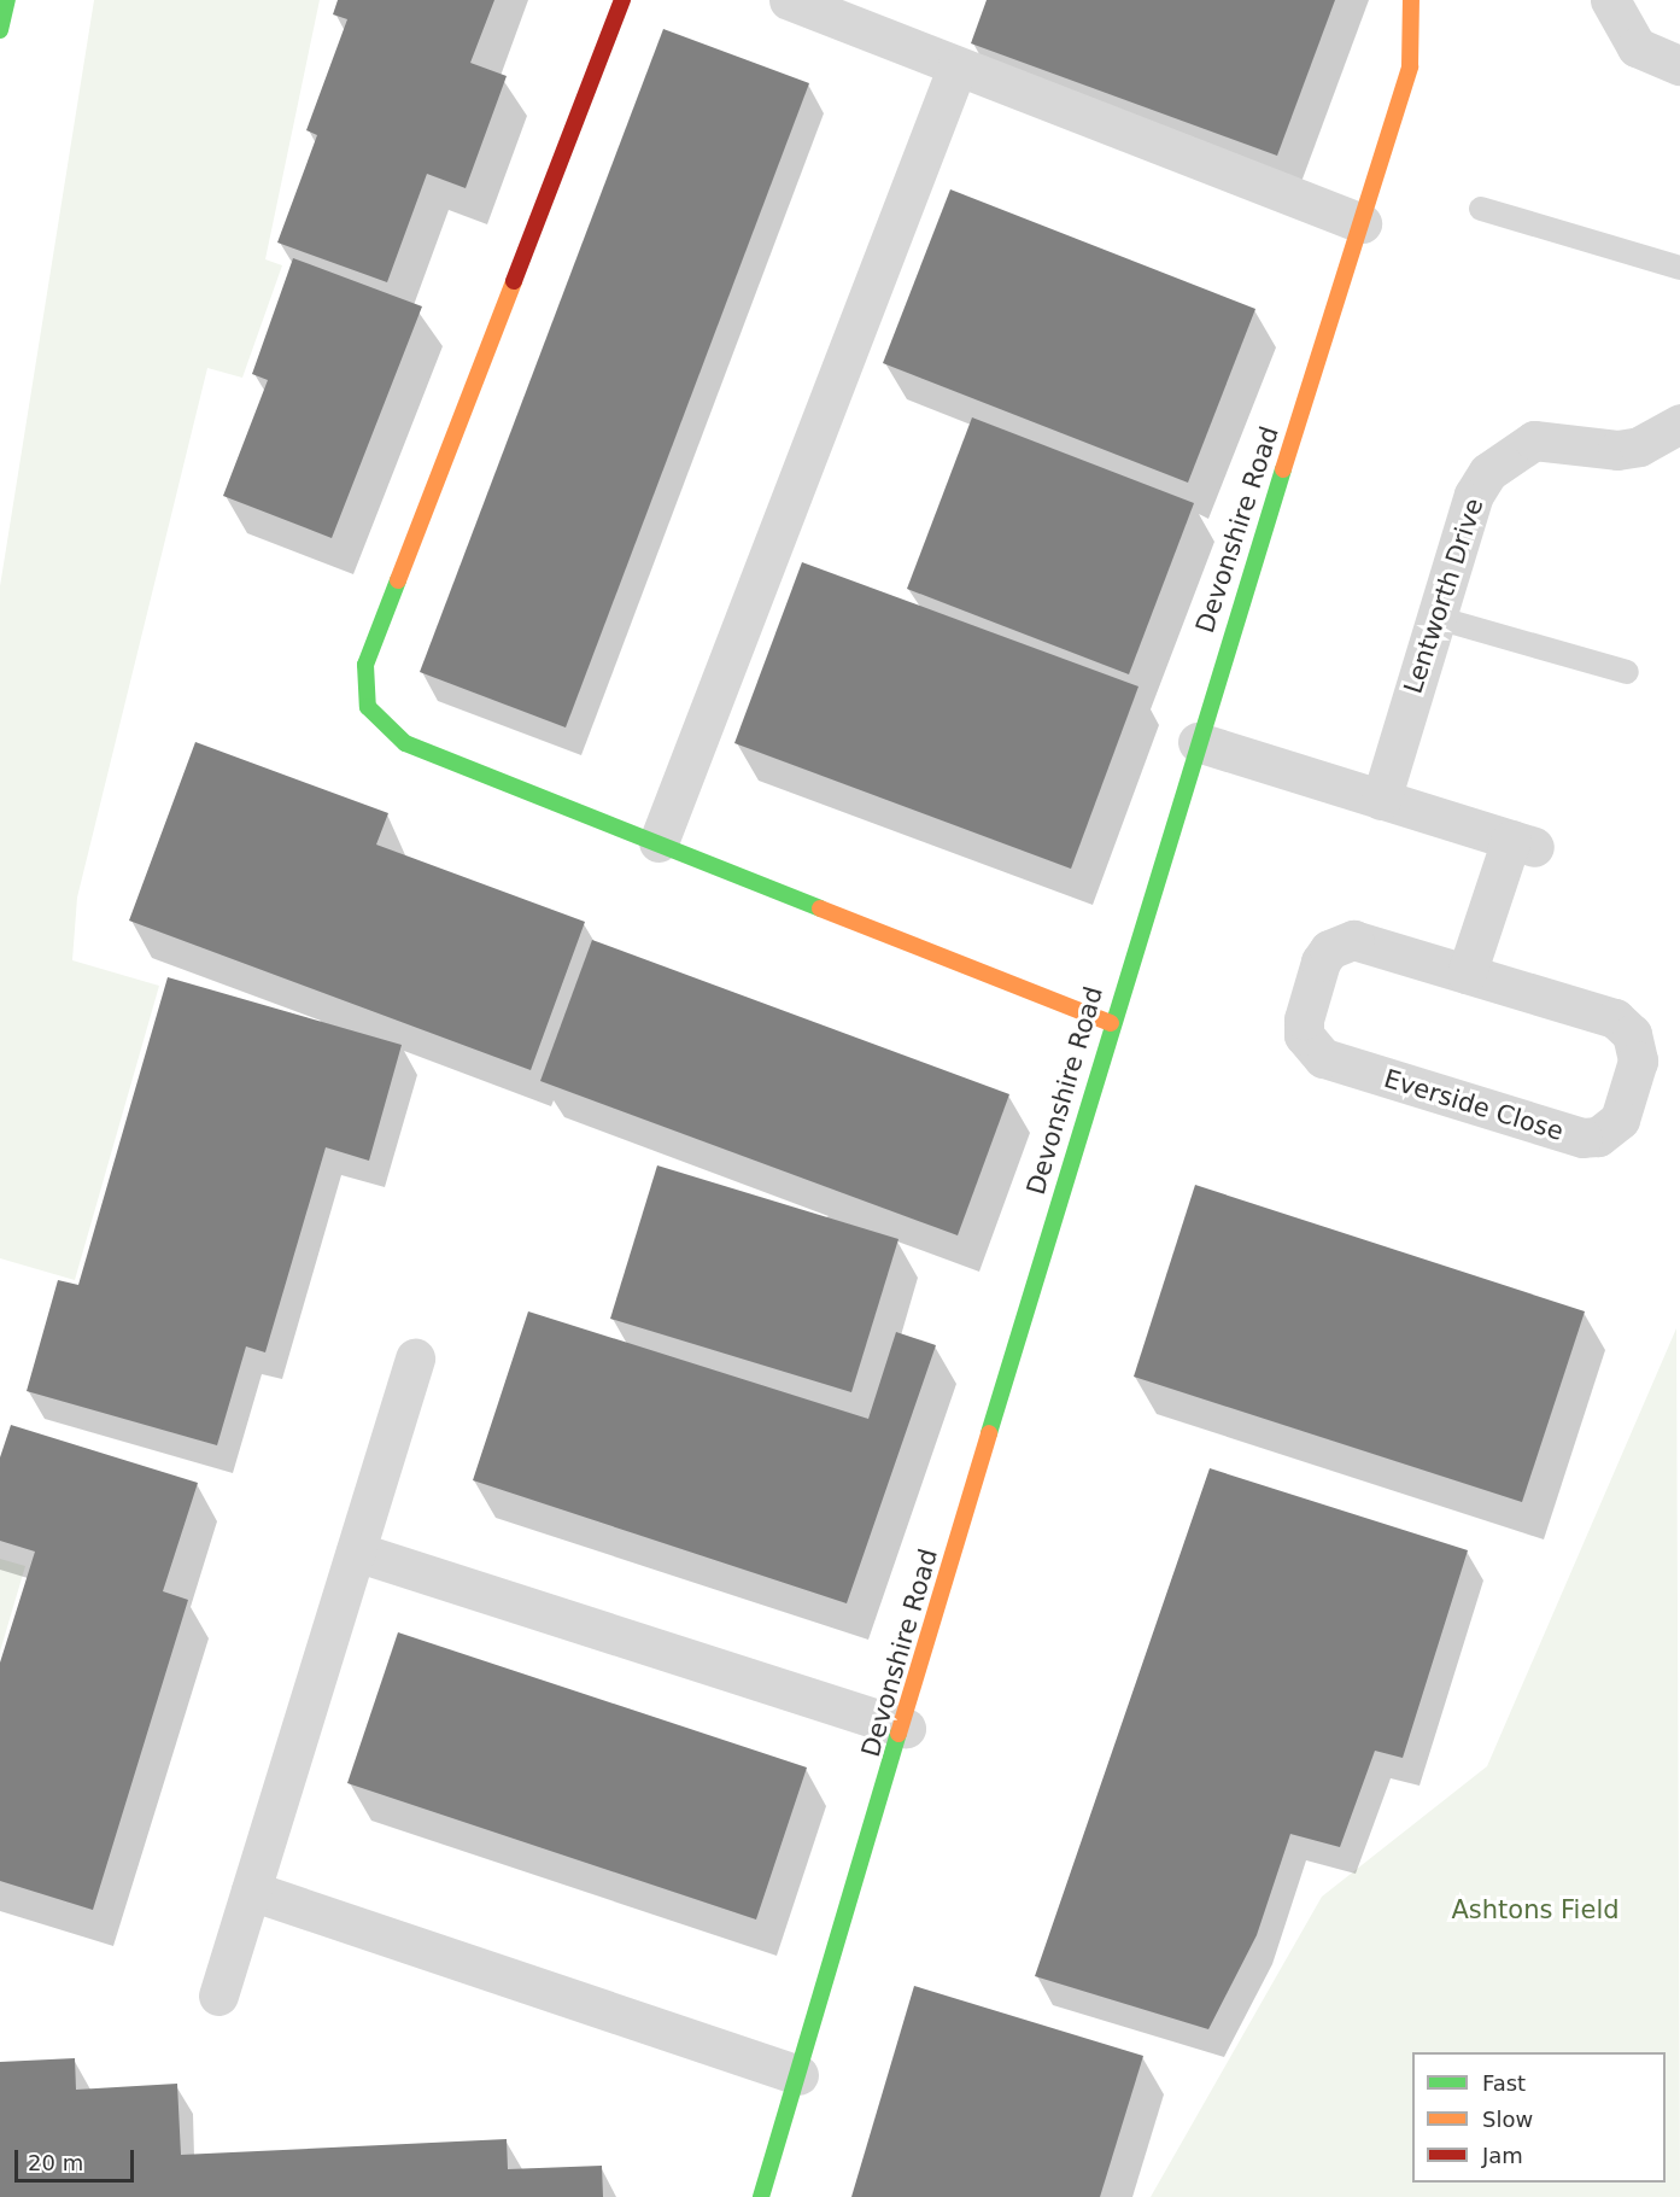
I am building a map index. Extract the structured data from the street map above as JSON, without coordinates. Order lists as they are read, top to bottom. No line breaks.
{"streets":{"main road":["Devonshire Road"],"street":["Lentworth Drive","Everside Close"]},"parks":["Ashtons Field"],"legend":["Fast","Slow","Jam"],"scale_bar":"20 m"}
